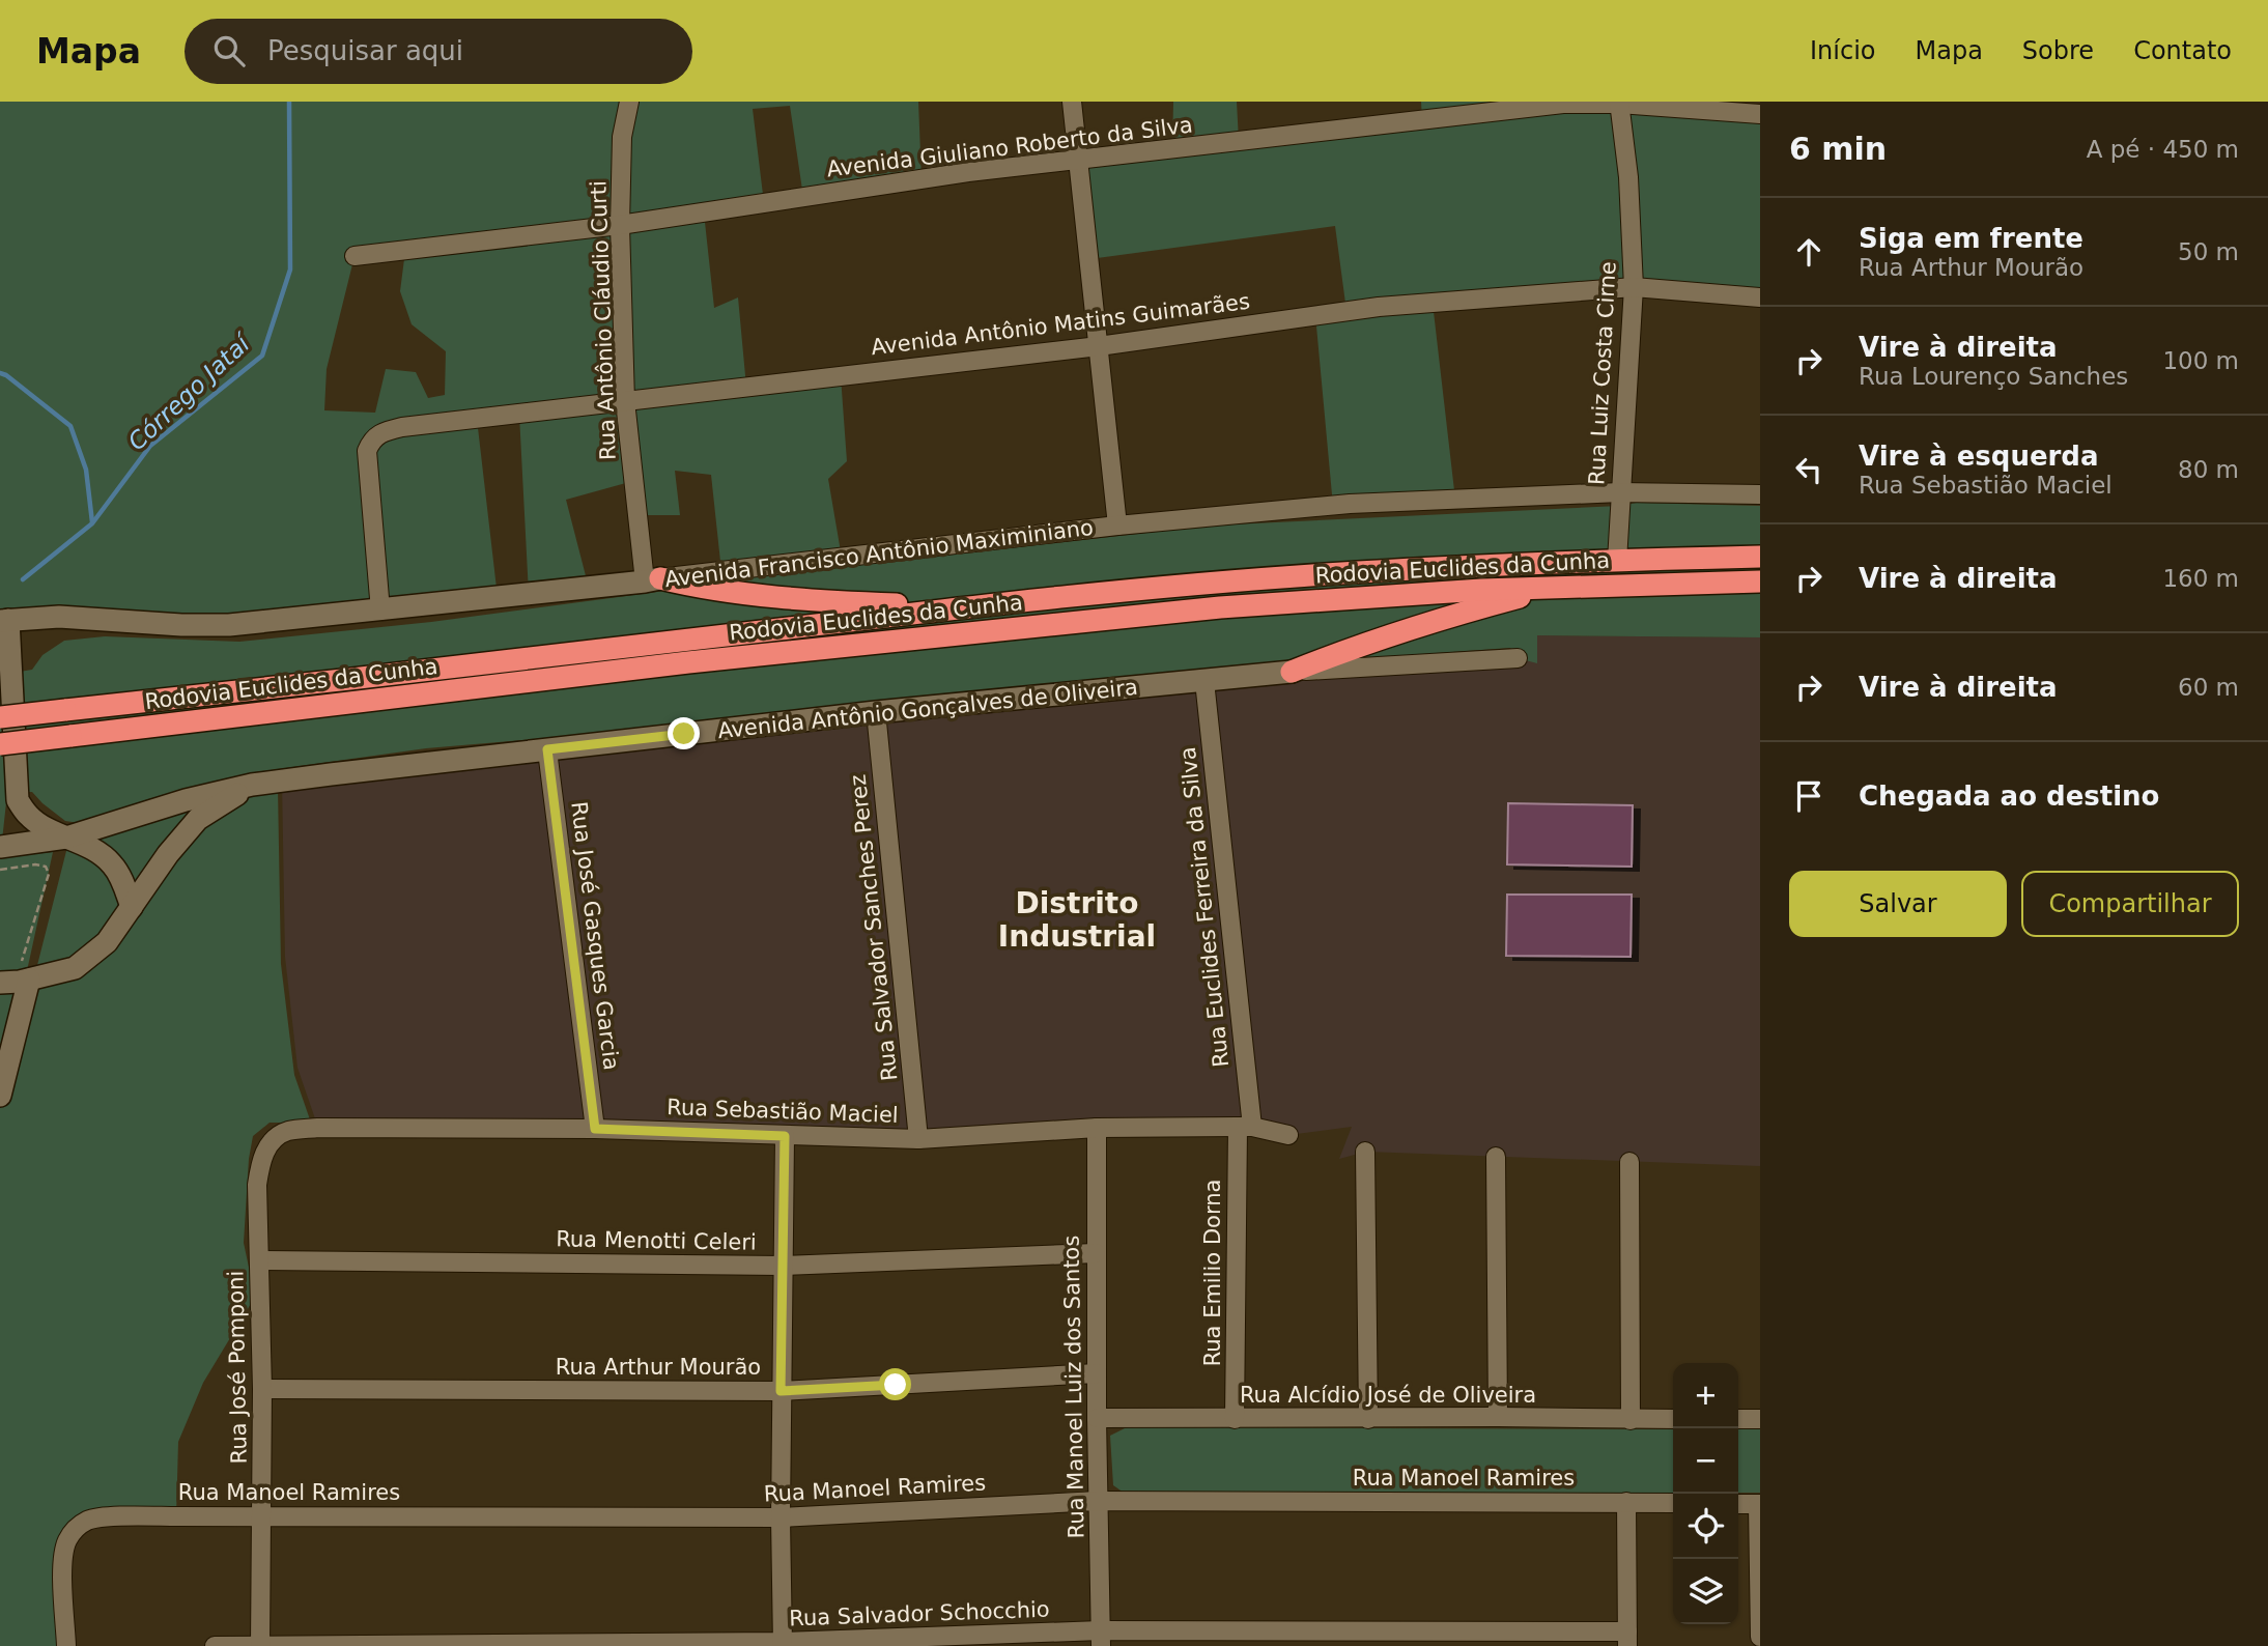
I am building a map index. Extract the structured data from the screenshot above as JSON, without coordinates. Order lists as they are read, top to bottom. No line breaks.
{"streets":{"highway":["Rodovia Euclides da Cunha"],"main road":["Avenida Francisco Antônio Maximiniano","Avenida Antônio Gonçalves de Oliveira"],"street":["Avenida Giuliano Roberto da Silva","Rua Antônio Cláudio Curti","Avenida Antônio Matins Guimarães","Rua Luiz Costa Cirne","Rua Euclides Ferreira da Silva","Rua Salvador Sanches Perez","Rua José Gasques Garcia","Rua Sebastião Maciel","Rua Menotti Celeri","Rua Emilio Dorna","Rua José Pomponi","Rua Arthur Mourão","Rua Manoel Luiz dos Santos","Rua Alcídio José de Oliveira","Rua Manoel Ramires","Rua Salvador Schocchio"]},"crossings":[["Avenida Giuliano Roberto da Silva","Rua Antônio Cláudio Curti"],["Avenida Giuliano Roberto da Silva","Rua Luiz Costa Cirne"],["Rua Antônio Cláudio Curti","Avenida Antônio Matins Guimarães"],["Rua Antônio Cláudio Curti","Avenida Francisco Antônio Maximiniano"],["Avenida Antônio Matins Guimarães","Rua Luiz Costa Cirne"],["Avenida Antônio Matins Guimarães","Avenida Francisco Antônio Maximiniano"],["Rua Luiz Costa Cirne","Avenida Francisco Antônio Maximiniano"],["Rua Luiz Costa Cirne","Rodovia Euclides da Cunha"],["Avenida Antônio Gonçalves de Oliveira","Rua Euclides Ferreira da Silva"],["Avenida Antônio Gonçalves de Oliveira","Rua Salvador Sanches Perez"],["Avenida Antônio Gonçalves de Oliveira","Rua José Gasques Garcia"],["Rua Euclides Ferreira da Silva","Rua Sebastião Maciel"],["Rua Euclides Ferreira da Silva","Rua Emilio Dorna"],["Rua Salvador Sanches Perez","Rua Sebastião Maciel"],["Rua José Gasques Garcia","Rua Sebastião Maciel"],["Rua Sebastião Maciel","Rua Emilio Dorna"],["Rua Sebastião Maciel","Rua José Pomponi"],["Rua Sebastião Maciel","Rua Manoel Luiz dos Santos"],["Rua Menotti Celeri","Rua José Pomponi"],["Rua Menotti Celeri","Rua Manoel Luiz dos Santos"],["Rua Emilio Dorna","Rua Alcídio José de Oliveira"],["Rua José Pomponi","Rua Arthur Mourão"],["Rua José Pomponi","Rua Manoel Ramires"],["Rua José Pomponi","Rua Salvador Schocchio"],["Rua Arthur Mourão","Rua Manoel Luiz dos Santos"],["Rua Manoel Luiz dos Santos","Rua Alcídio José de Oliveira"],["Rua Manoel Luiz dos Santos","Rua Manoel Ramires"],["Rua Manoel Luiz dos Santos","Rua Salvador Schocchio"]],"districts":["Distrito Industrial"],"water":["Córrego Jataí"],"page":{"header":"Mapa","search":"Pesquisar aqui","nav":["Início","Mapa","Sobre","Contato"],"heading":["6 min","A pé · 450 m"],"list":[["Siga em frente","Rua Arthur Mourão","50 m"],["Vire à direita","Rua Lourenço Sanches","100 m"],["Vire à esquerda","Rua Sebastião Maciel","80 m"],["Vire à direita","160 m"],["Vire à direita","60 m"],"Chegada ao destino"],"buttons":["Salvar","Compartilhar"],"map_buttons":["+","−"]}}
